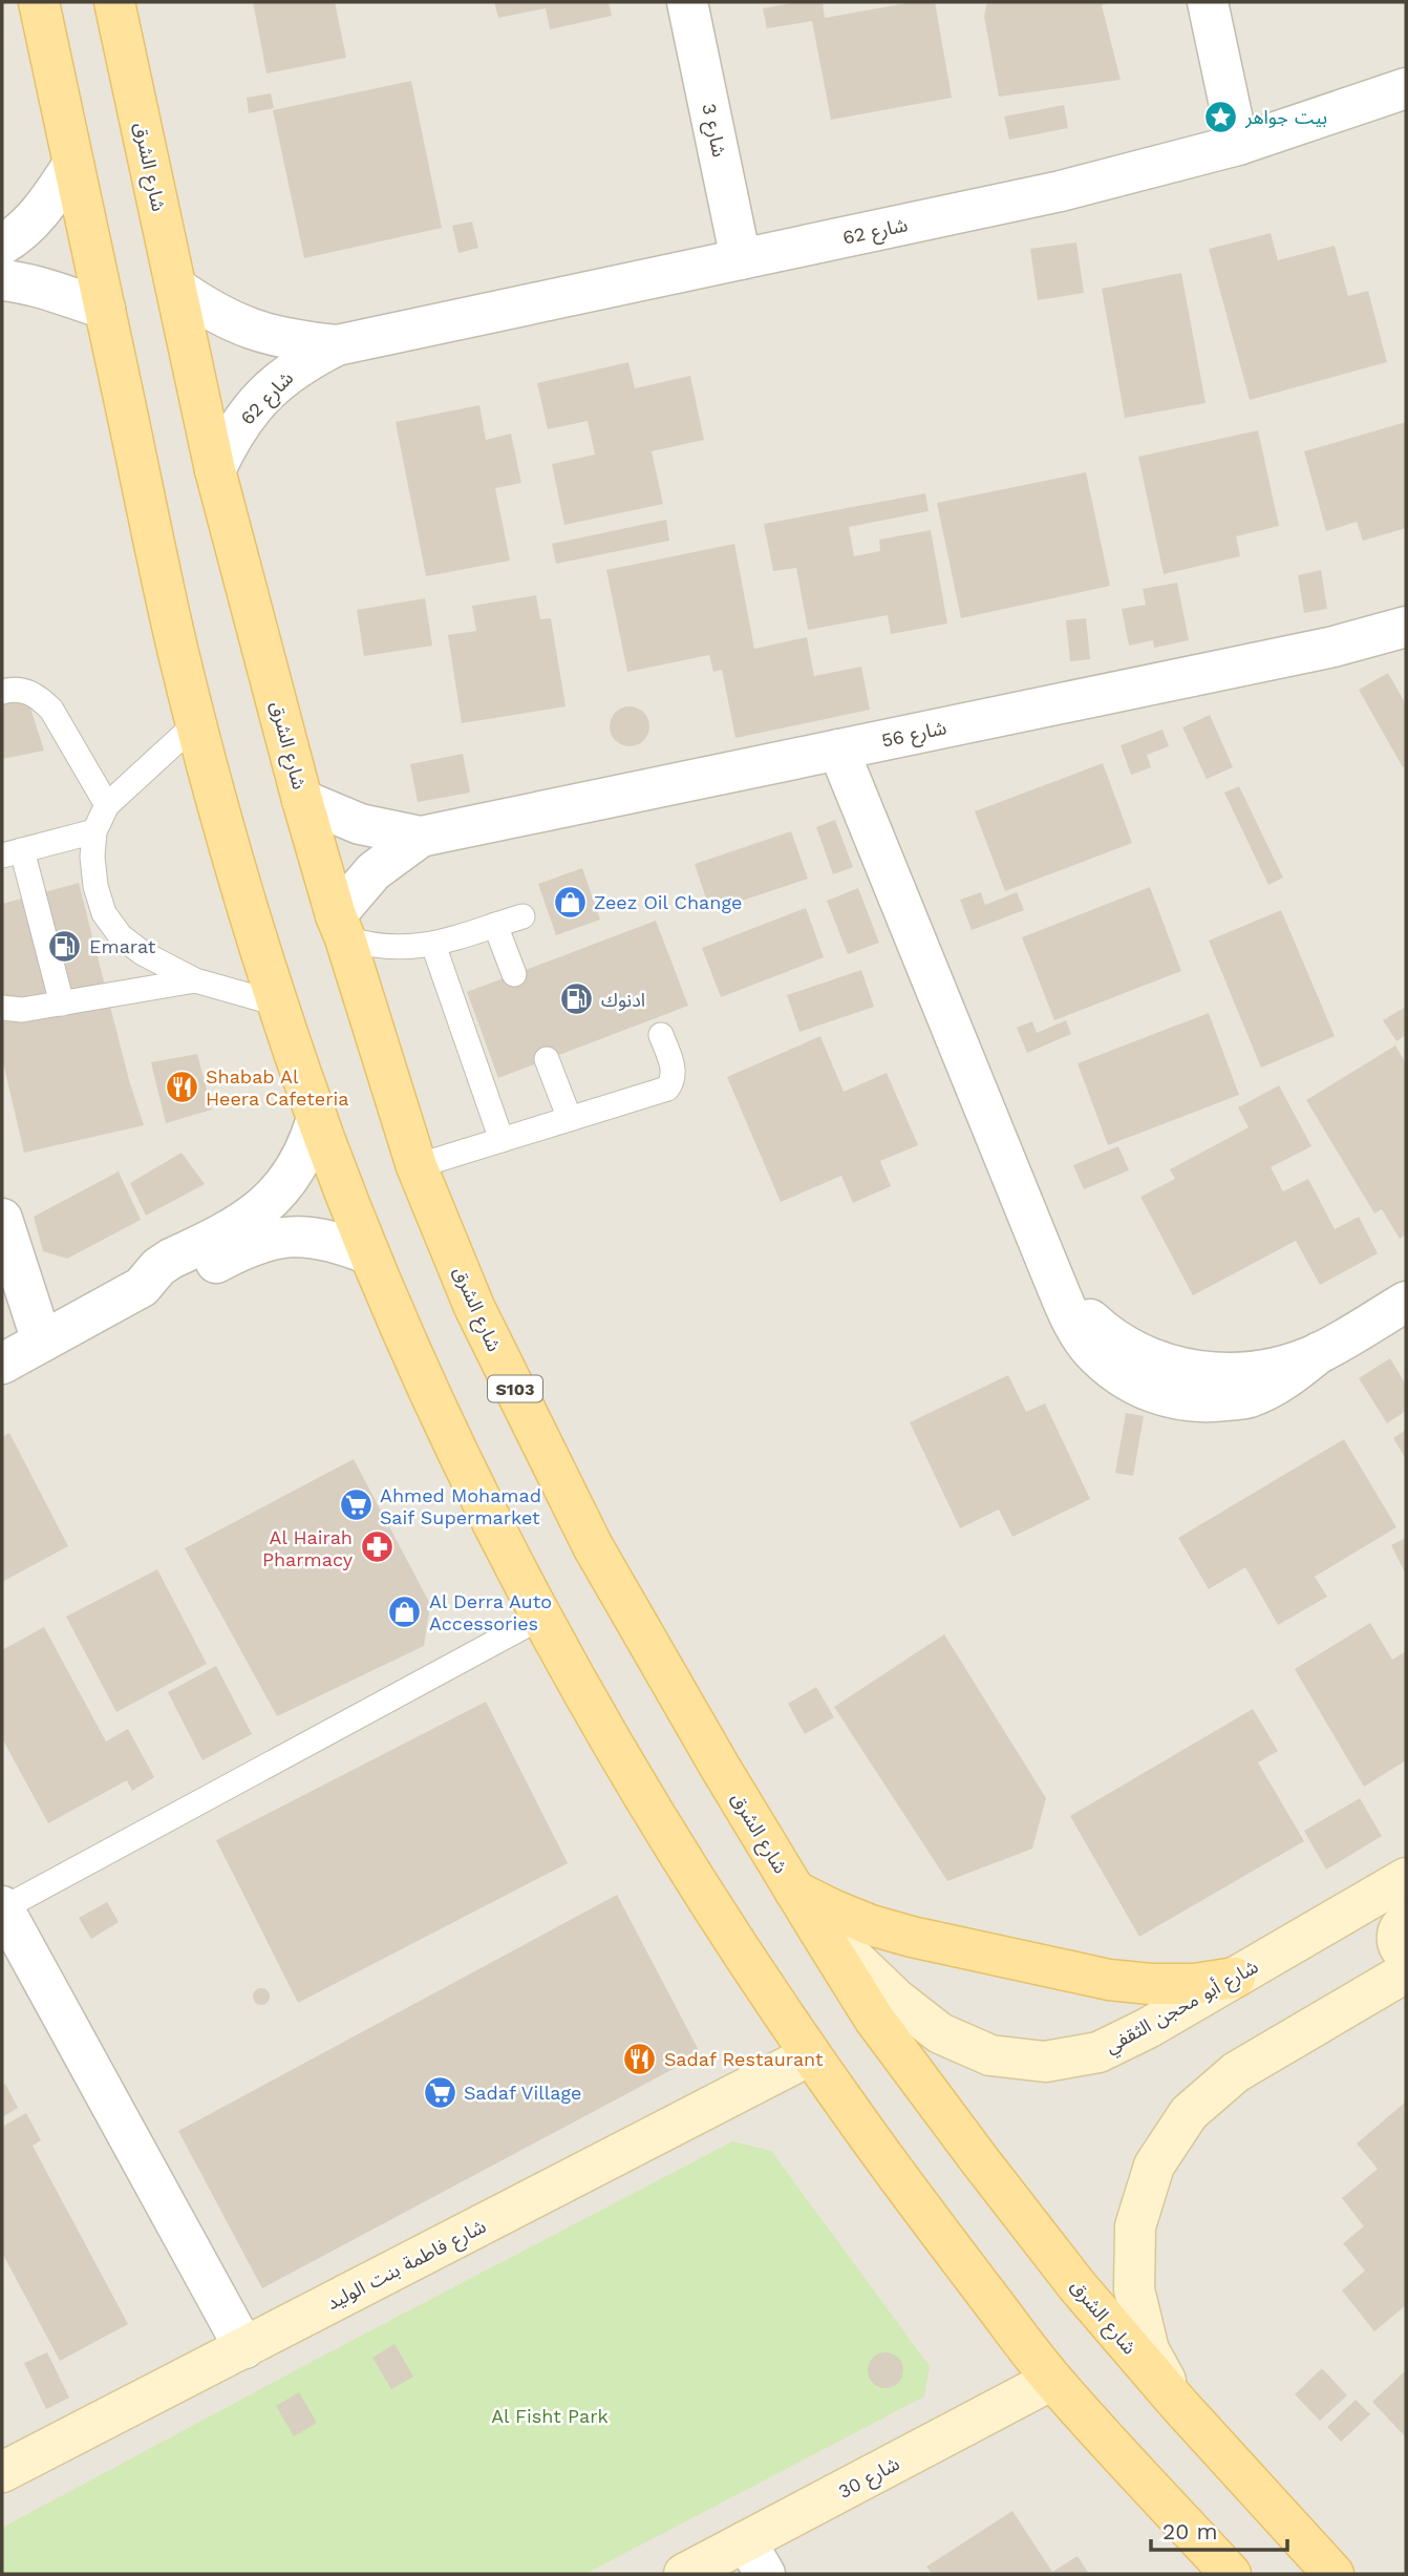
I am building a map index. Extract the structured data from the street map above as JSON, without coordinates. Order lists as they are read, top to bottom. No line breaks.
{"streets":{"main road":["شارع الشرق","S103"],"street":["شارع 3","شارع 62","شارع 56","شارع أبو محجن الثقفي","شارع فاطمة بنت الوليد","شارع 30"]},"crossings":[["شارع 3","شارع 62"],["شارع الشرق","شارع 62"],["شارع الشرق","شارع 56"],["شارع الشرق","شارع أبو محجن الثقفي"]],"parks":["Al Fisht Park"],"places":{"place":["بيت جواهر"],"shop":["Zeez Oil Change","Al Derra Auto Accessories"],"fuel station":["Emarat","ادنوك"],"restaurant":["Shabab Al Heera Cafeteria","Sadaf Restaurant"],"supermarket":["Ahmed Mohamad Saif Supermarket","Sadaf Village"],"pharmacy":["Al Hairah Pharmacy"]},"scale_bar":"20 m"}
